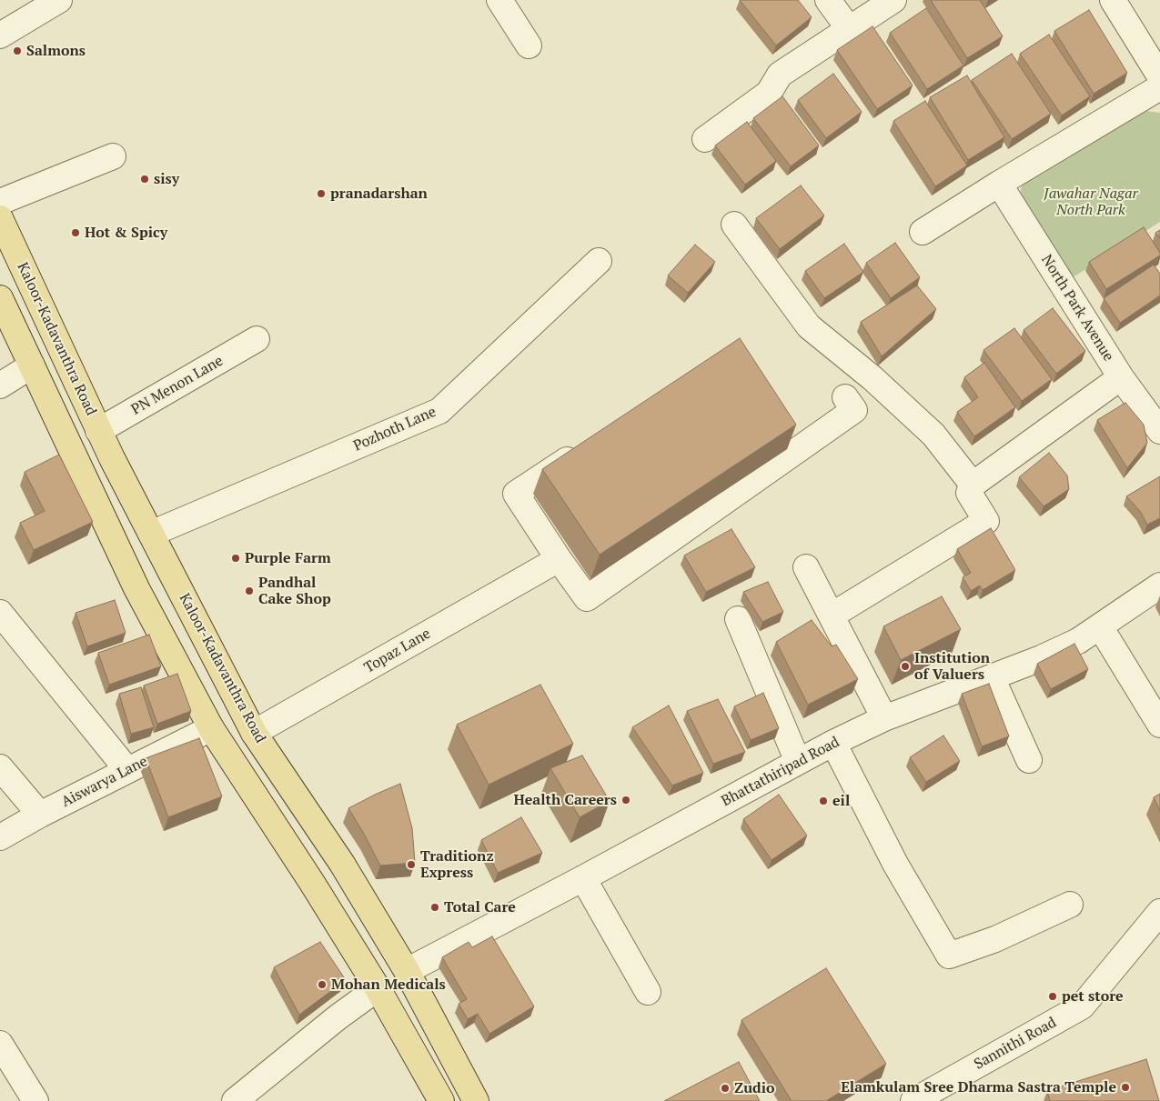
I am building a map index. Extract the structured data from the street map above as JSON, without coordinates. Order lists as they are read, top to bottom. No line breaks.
{"streets":{"main road":["Kaloor-Kadavanthra Road"],"street":["North Park Avenue","PN Menon Lane","Pozhoth Lane","Topaz Lane","Bhattathiripad Road","Aiswarya Lane","Sannithi Road"]},"crossings":[["Kaloor-Kadavanthra Road","PN Menon Lane"],["Kaloor-Kadavanthra Road","Pozhoth Lane"],["Kaloor-Kadavanthra Road","Topaz Lane"],["Kaloor-Kadavanthra Road","Bhattathiripad Road"]],"parks":["Jawahar Nagar North Park"],"places":["Salmons","sisy","pranadarshan","Hot & Spicy","Purple Farm","Pandhal Cake Shop","Institution of Valuers","Health Careers","eil","Traditionz Express","Total Care","Mohan Medicals","pet store","Elamkulam Sree Dharma Sastra Temple","Zudio"]}
